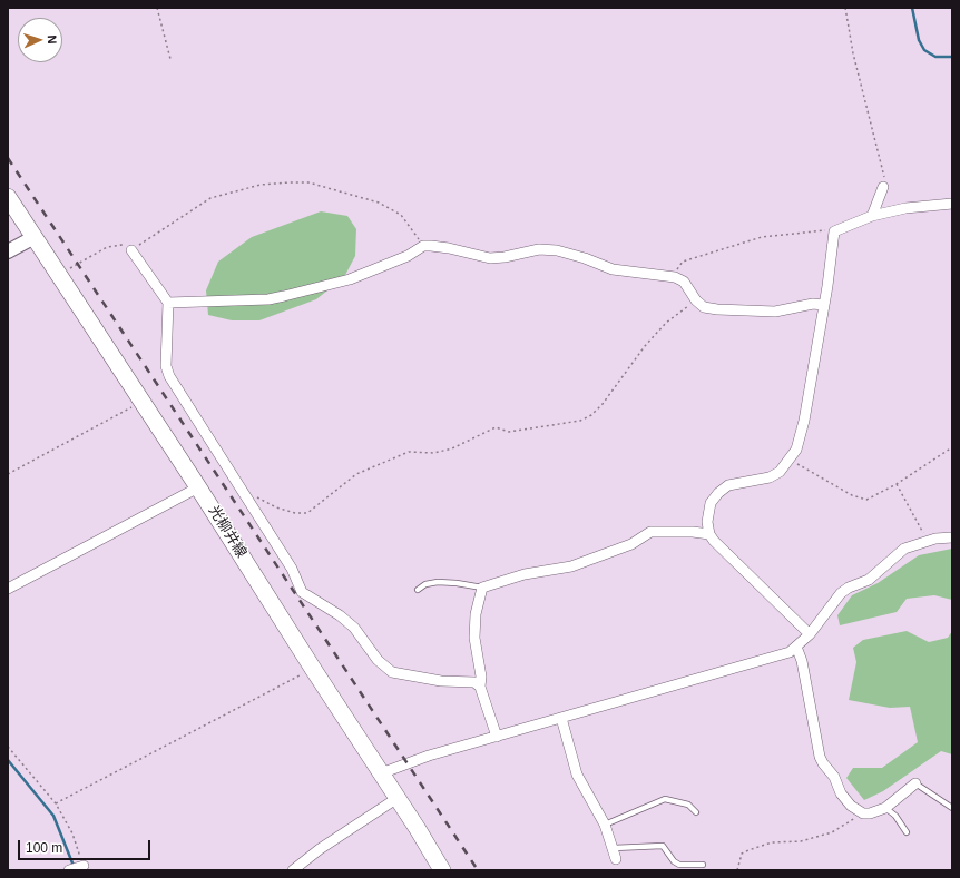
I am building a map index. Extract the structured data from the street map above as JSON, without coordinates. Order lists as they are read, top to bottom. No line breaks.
{"streets":{"main road":["光柳井線"]},"scale_bar":"100 m","north":"right"}
